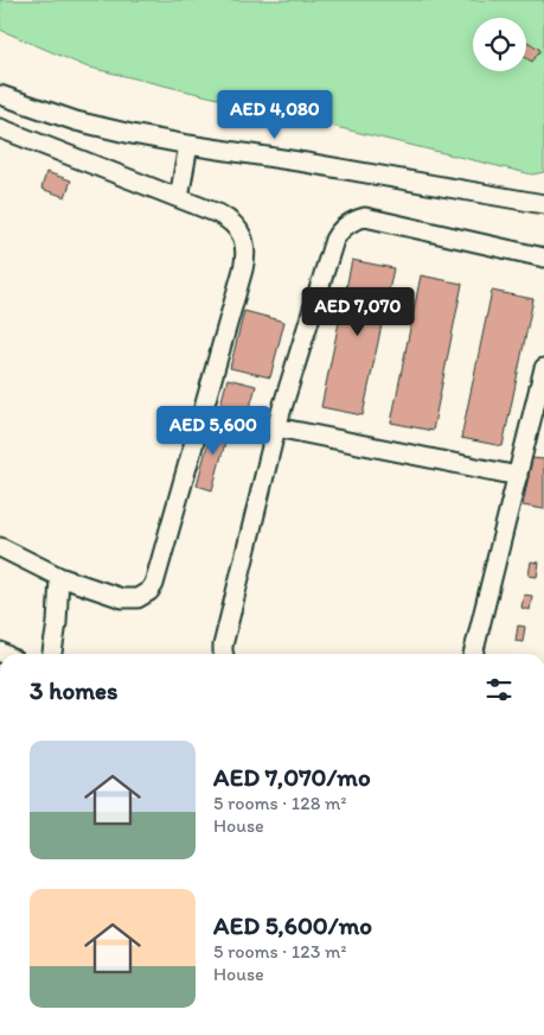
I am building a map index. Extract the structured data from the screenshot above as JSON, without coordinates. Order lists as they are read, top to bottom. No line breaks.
{"page":{"price":["AED 4,080","AED 7,070","AED 5,600"],"heading":"3 homes","list":[{"name":"AED 7,070/mo","note":"5 rooms · 128 m² · House"},{"name":"AED 5,600/mo","note":"5 rooms · 123 m² · House"}]}}
